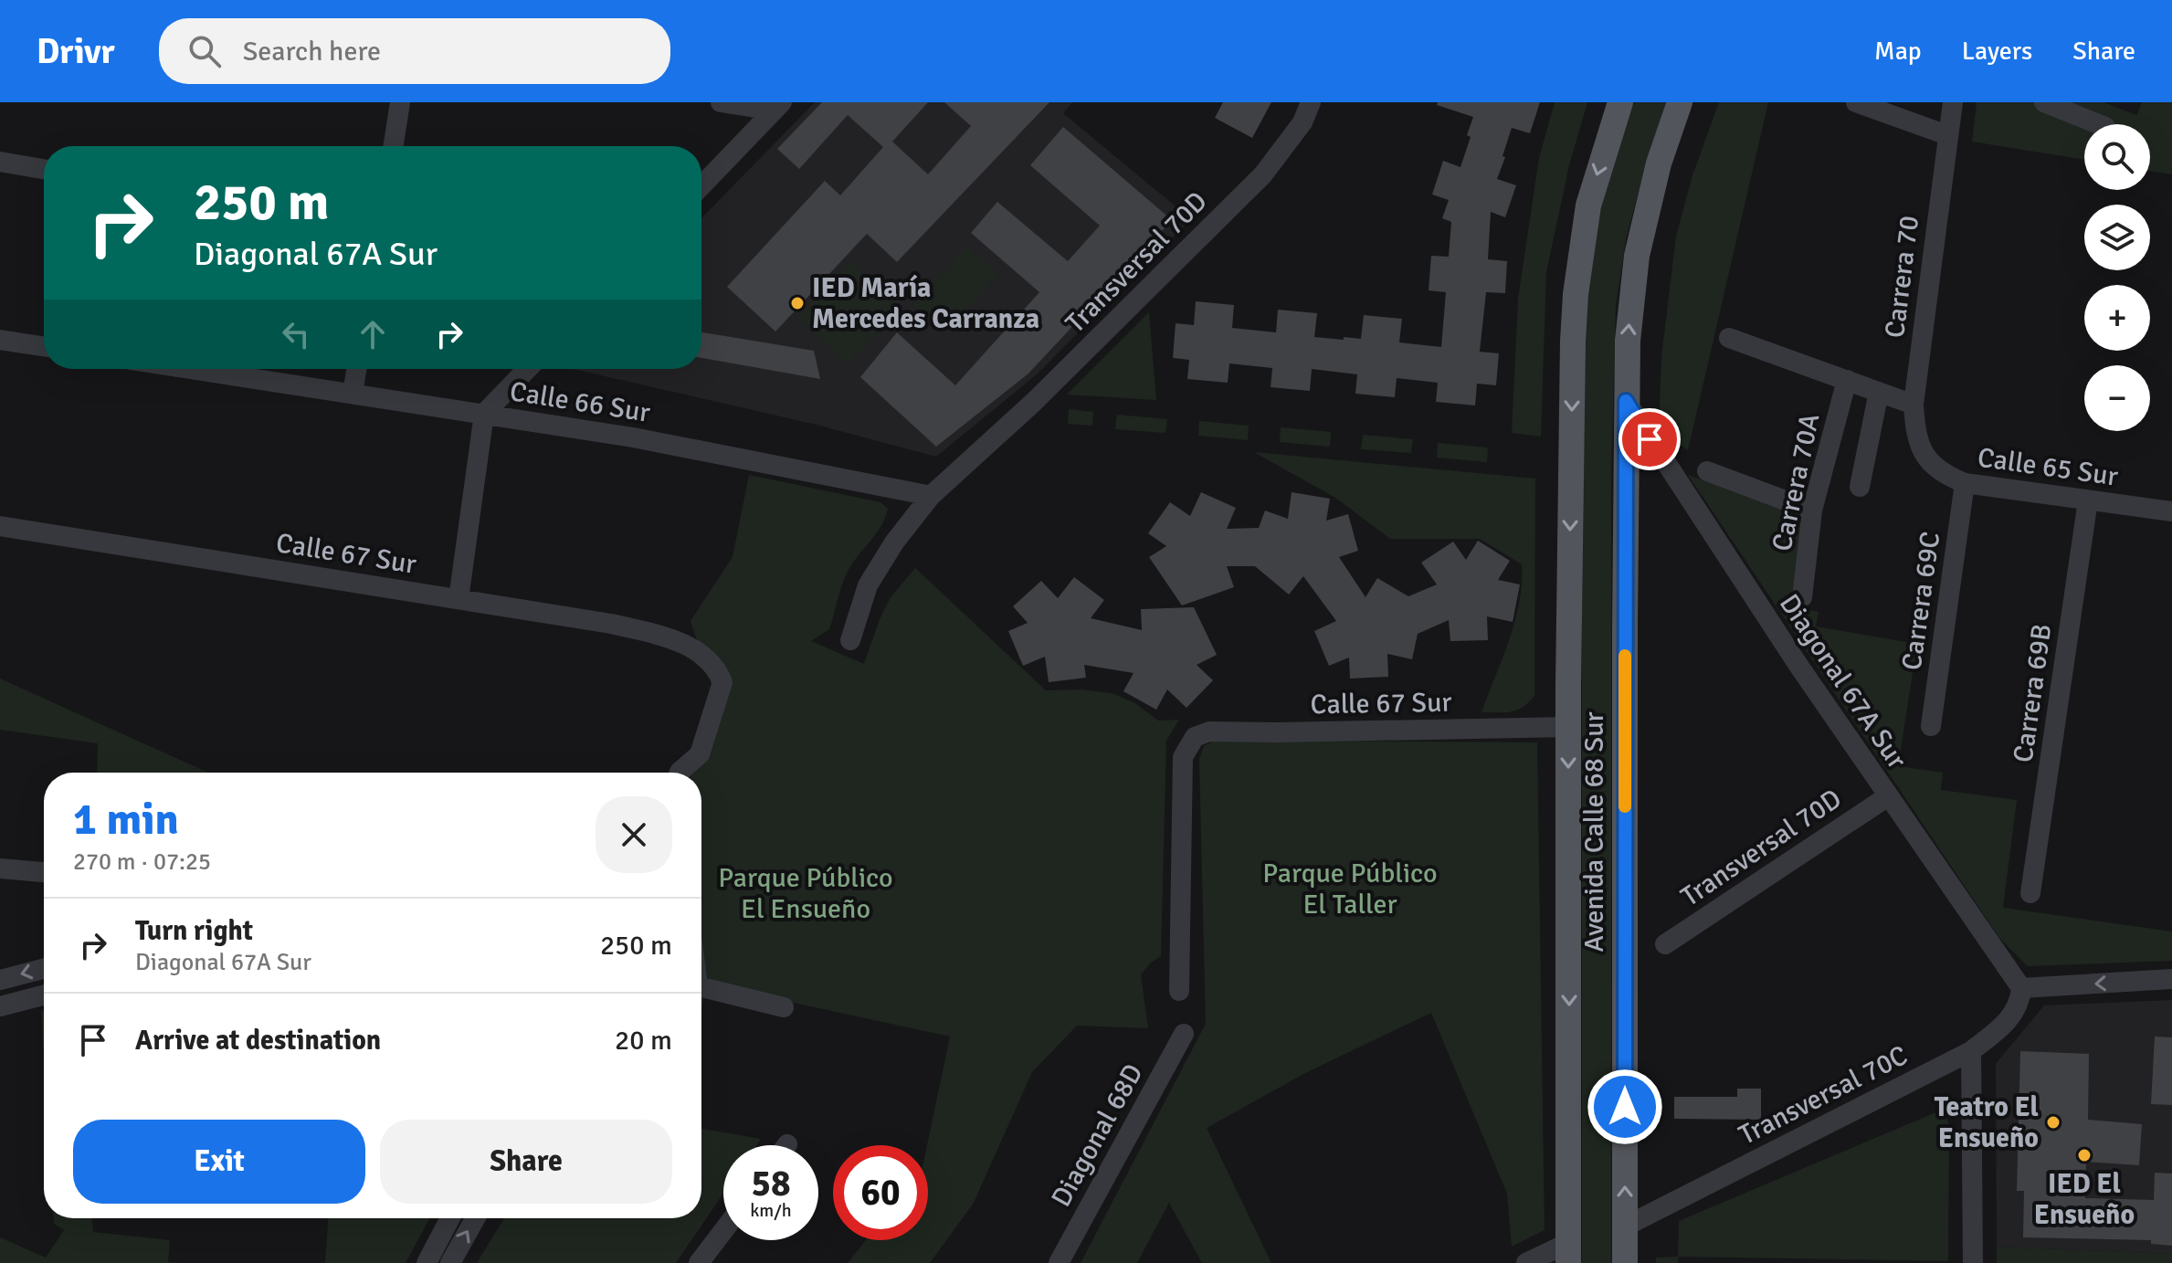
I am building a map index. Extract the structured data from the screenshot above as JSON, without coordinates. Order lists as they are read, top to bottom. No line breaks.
{"streets":{"main road":["Avenida Calle 68 Sur"],"street":["Transversal 70D","Carrera 70","Calle 66 Sur","Calle 65 Sur","Carrera 70A","Calle 67 Sur","Carrera 69C","Diagonal 67A Sur","Carrera 69B","Transversal 70C","Diagonal 68D"]},"crossings":[["Transversal 70D","Calle 66 Sur"],["Transversal 70D","Diagonal 67A Sur"],["Carrera 70","Calle 65 Sur"],["Calle 65 Sur","Carrera 69C"],["Calle 65 Sur","Carrera 69B"],["Calle 67 Sur","Avenida Calle 68 Sur"],["Diagonal 67A Sur","Avenida Calle 68 Sur"],["Diagonal 67A Sur","Transversal 70C"],["Avenida Calle 68 Sur","Transversal 70C"]],"parks":["Parque Público El Taller","Parque Público El Ensueño"],"places":["IED María Mercedes Carranza","Teatro El Ensueño","IED El Ensueño"],"page":{"header":"Drivr","search":"Search here","nav":["Map","Layers","Share"],"map_buttons":["+","−"],"turn":["250 m","Diagonal 67A Sur"],"heading":["1 min","270 m · 07:25"],"list":[{"name":"Turn right","note":"Diagonal 67A Sur","value":"250 m"},{"name":"Arrive at destination","value":"20 m"}],"buttons":["Exit","Share"],"speed":"58 km/h","limit":"60"}}
